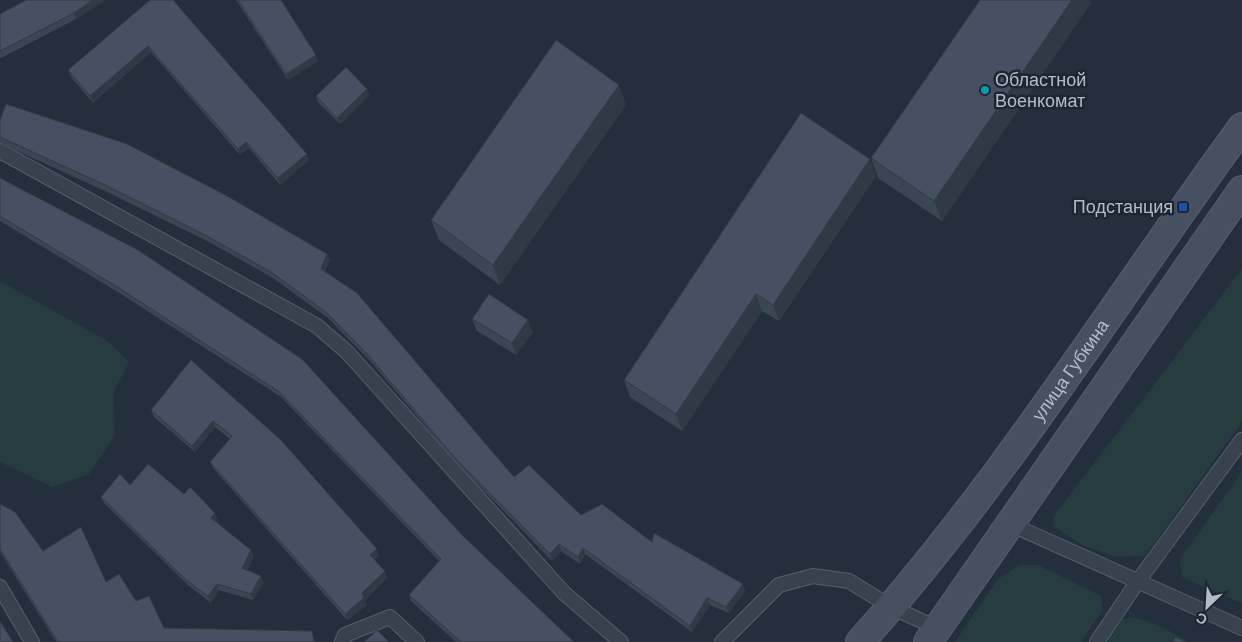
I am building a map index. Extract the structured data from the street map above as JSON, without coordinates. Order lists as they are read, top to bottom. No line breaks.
{"streets":{"main road":["улица Губкина"]},"places":{"other":["Областной Военкомат"],"transit":["Подстанция"]},"north":"bottom left"}
